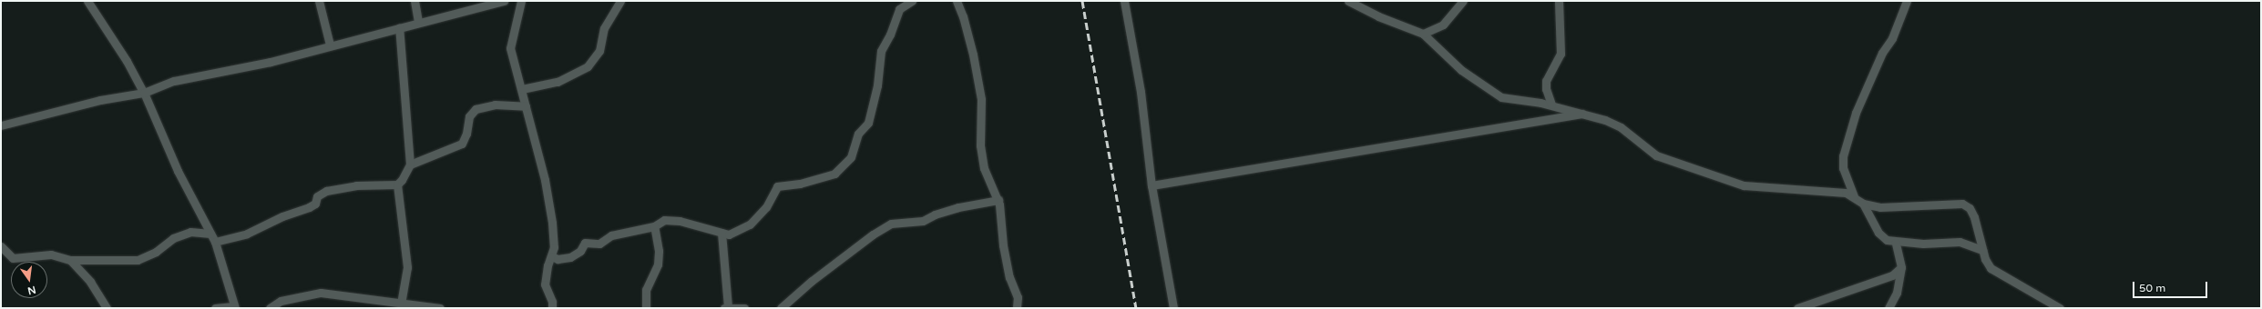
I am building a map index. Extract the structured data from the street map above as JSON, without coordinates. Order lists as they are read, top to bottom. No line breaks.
{"scale_bar":"50 m","north":"bottom"}
